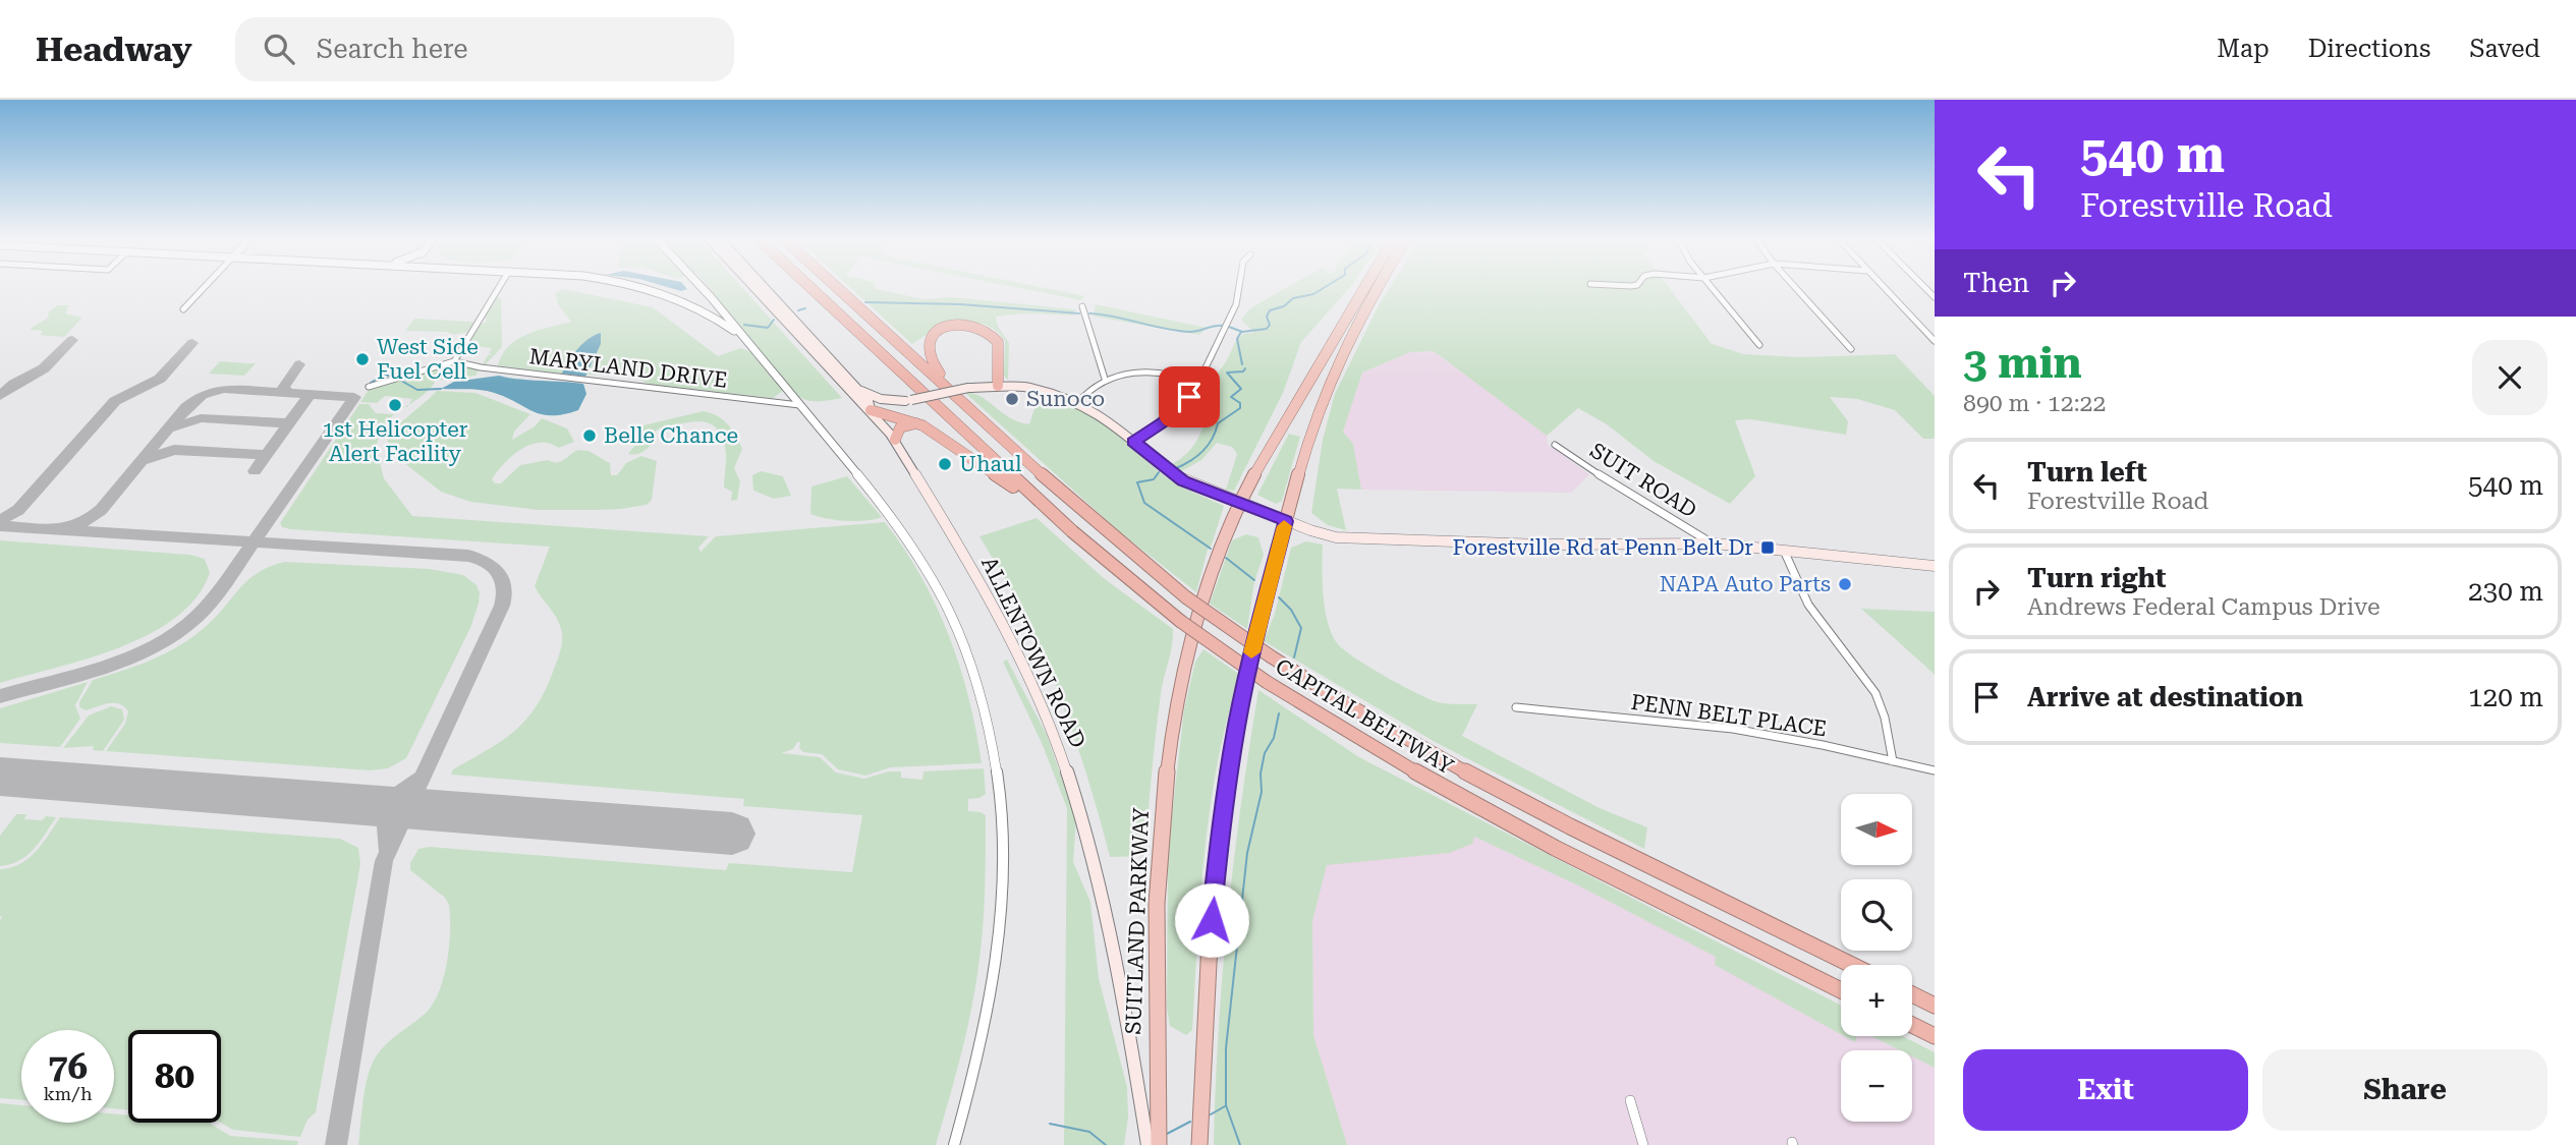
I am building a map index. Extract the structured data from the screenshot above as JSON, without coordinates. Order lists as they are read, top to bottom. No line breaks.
{"streets":{"highway":["CAPITAL BELTWAY","SUITLAND PARKWAY"],"main road":["ALLENTOWN ROAD"],"street":["MARYLAND DRIVE","SUIT ROAD","PENN BELT PLACE"]},"places":{"other":["West Side Fuel Cell","Sunoco","1st Helicopter Alert Facility","Belle Chance","Uhaul","NAPA Auto Parts"],"transit":["Forestville Rd at Penn Belt Dr"]},"north":"right","page":{"header":"Headway","search":"Search here","nav":["Map","Directions","Saved"],"turn":["540 m","Forestville Road"],"then":"Then","heading":["3 min","890 m · 12:22"],"list":[{"name":"Turn left","note":"Forestville Road","value":"540 m"},{"name":"Turn right","note":"Andrews Federal Campus Drive","value":"230 m"},{"name":"Arrive at destination","value":"120 m"}],"map_buttons":["+","−"],"speed":"76 km/h","limit":"80","buttons":["Exit","Share"]}}
